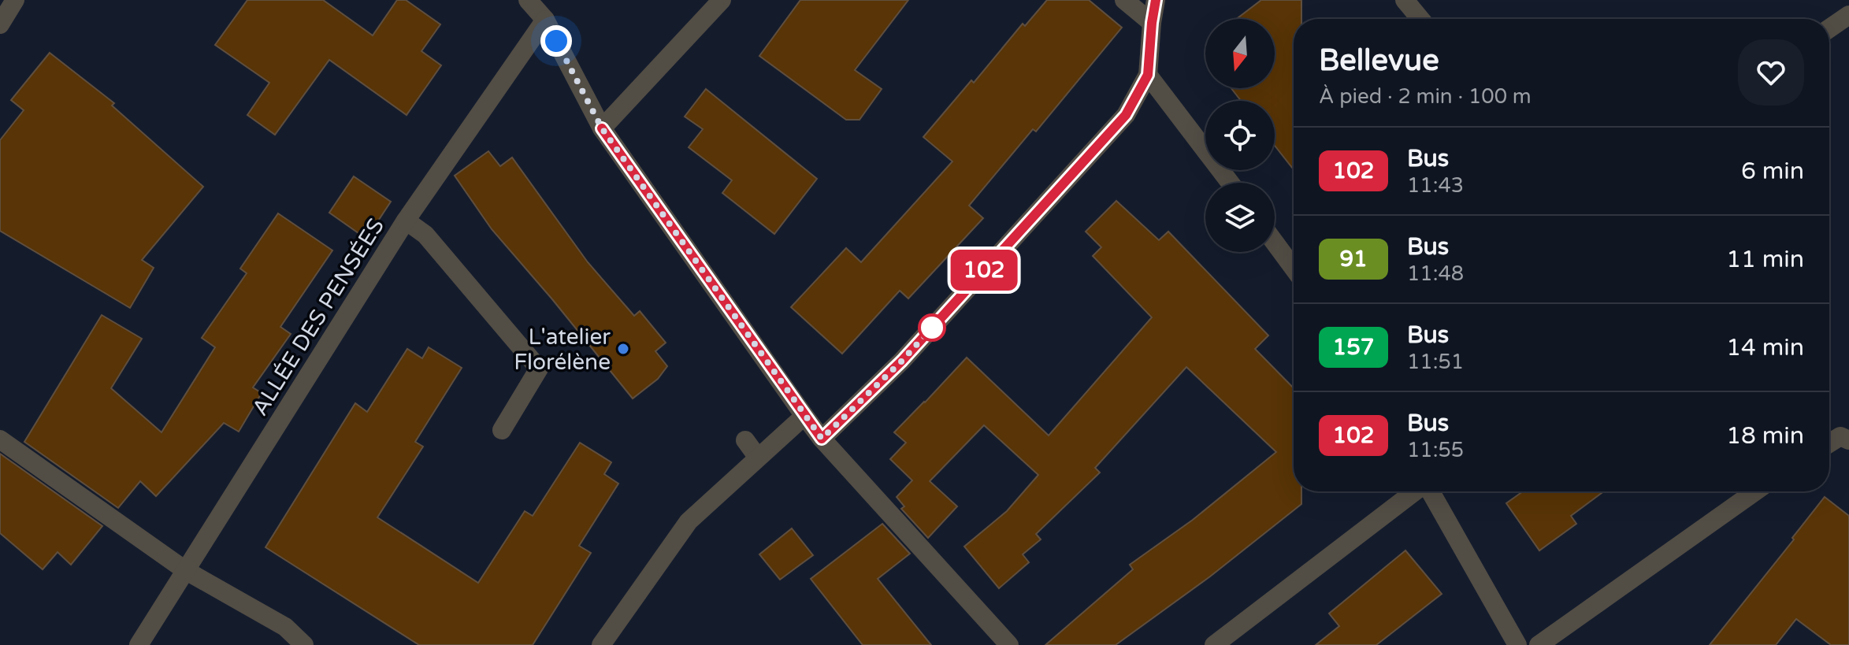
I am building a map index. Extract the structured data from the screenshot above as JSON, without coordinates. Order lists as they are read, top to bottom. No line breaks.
{"streets":{"street":["ALLÉE DES PENSÉES"]},"places":["L'atelier Florélène"],"lines":["bus line 102"],"north":"bottom","page":{"on_map":"102","heading":["Bellevue","À pied · 2 min · 100 m"],"list":[{"mark":"102","name":"Bus","note":"11:43","value":"6 min"},{"mark":"91","name":"Bus","note":"11:48","value":"11 min"},{"mark":"157","name":"Bus","note":"11:51","value":"14 min"},{"mark":"102","name":"Bus","note":"11:55","value":"18 min"}]}}
